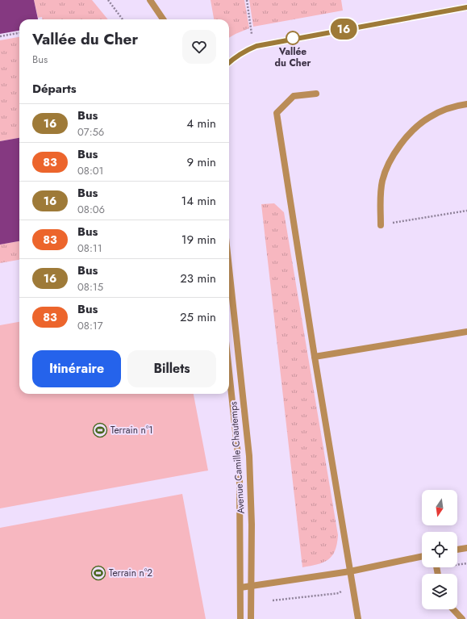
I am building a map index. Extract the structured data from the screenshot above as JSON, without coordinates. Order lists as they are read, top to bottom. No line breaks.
{"streets":{"street":["Avenue Camille Chautemps"]},"places":{"other":["Vallée du Cher"],"sports":["Terrain n°1","Terrain n°2"]},"lines":["bus line 16"],"north":"bottom","page":{"on_map":"16","heading":[["Vallée du Cher","Bus"],"Départs"],"list":[{"mark":"16","name":"Bus","note":"07:56","value":"4 min"},{"mark":"83","name":"Bus","note":"08:01","value":"9 min"},{"mark":"16","name":"Bus","note":"08:06","value":"14 min"},{"mark":"83","name":"Bus","note":"08:11","value":"19 min"},{"mark":"16","name":"Bus","note":"08:15","value":"23 min"},{"mark":"83","name":"Bus","note":"08:17","value":"25 min"}],"buttons":["Itinéraire","Billets"]}}
